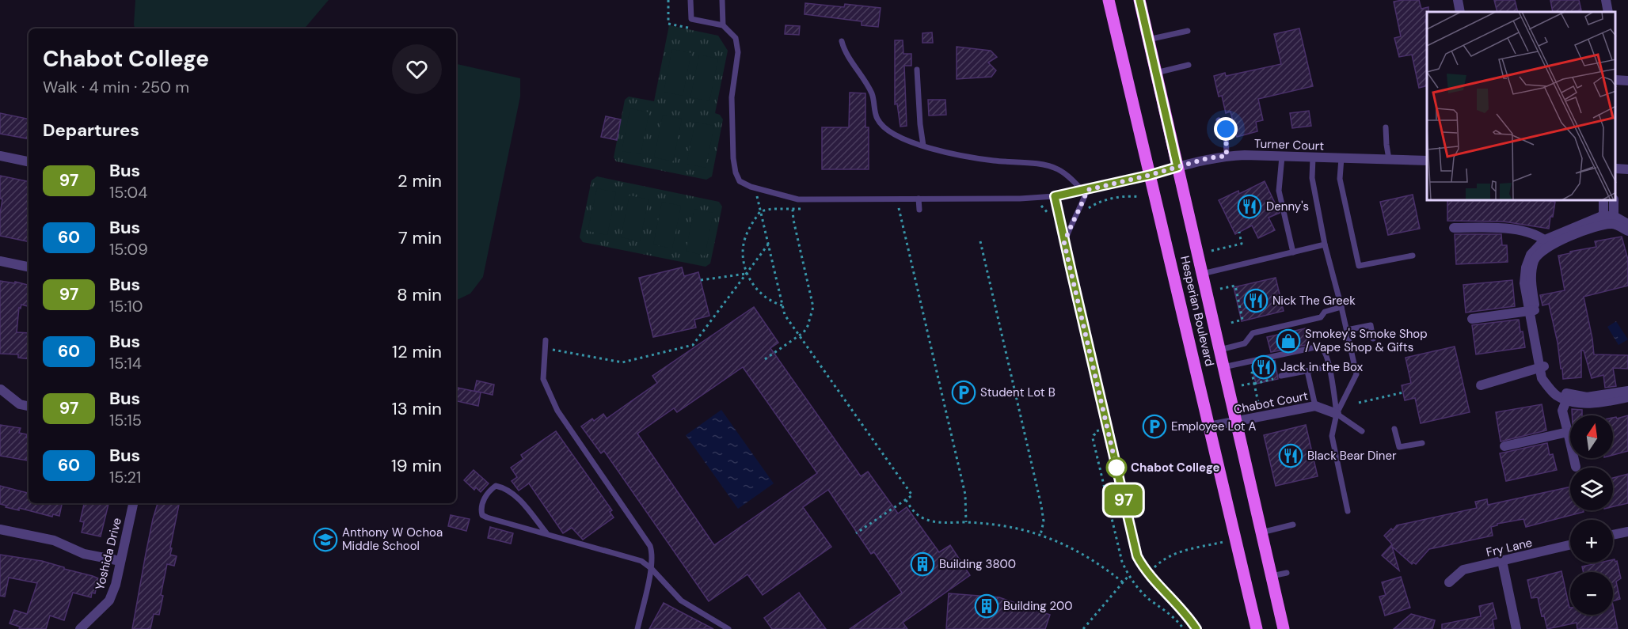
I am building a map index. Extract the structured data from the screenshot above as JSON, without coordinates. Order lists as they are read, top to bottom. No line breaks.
{"streets":{"main road":["Hesperian Boulevard"],"street":["Turner Court","Chabot Court","Fry Lane","Yoshida Drive"]},"crossings":[["Turner Court","Hesperian Boulevard"],["Hesperian Boulevard","Chabot Court"]],"places":{"restaurant":["Denny's","Nick The Greek","Jack in the Box","Black Bear Diner"],"shop":["Smokey's Smoke Shop / Vape Shop & Gifts"],"parking":["Student Lot B","Employee Lot A"],"other":["Chabot College"],"school or university":["Anthony W Ochoa Middle School"],"building":["Building 3800","Building 200"]},"lines":["bus line 97"],"north":"top","page":{"on_map":"97","heading":[["Chabot College","Walk · 4 min · 250 m"],"Departures"],"list":[{"mark":"97","name":"Bus","note":"15:04","value":"2 min"},{"mark":"60","name":"Bus","note":"15:09","value":"7 min"},{"mark":"97","name":"Bus","note":"15:10","value":"8 min"},{"mark":"60","name":"Bus","note":"15:14","value":"12 min"},{"mark":"97","name":"Bus","note":"15:15","value":"13 min"},{"mark":"60","name":"Bus","note":"15:21","value":"19 min"}],"map_buttons":["+","−"]}}
